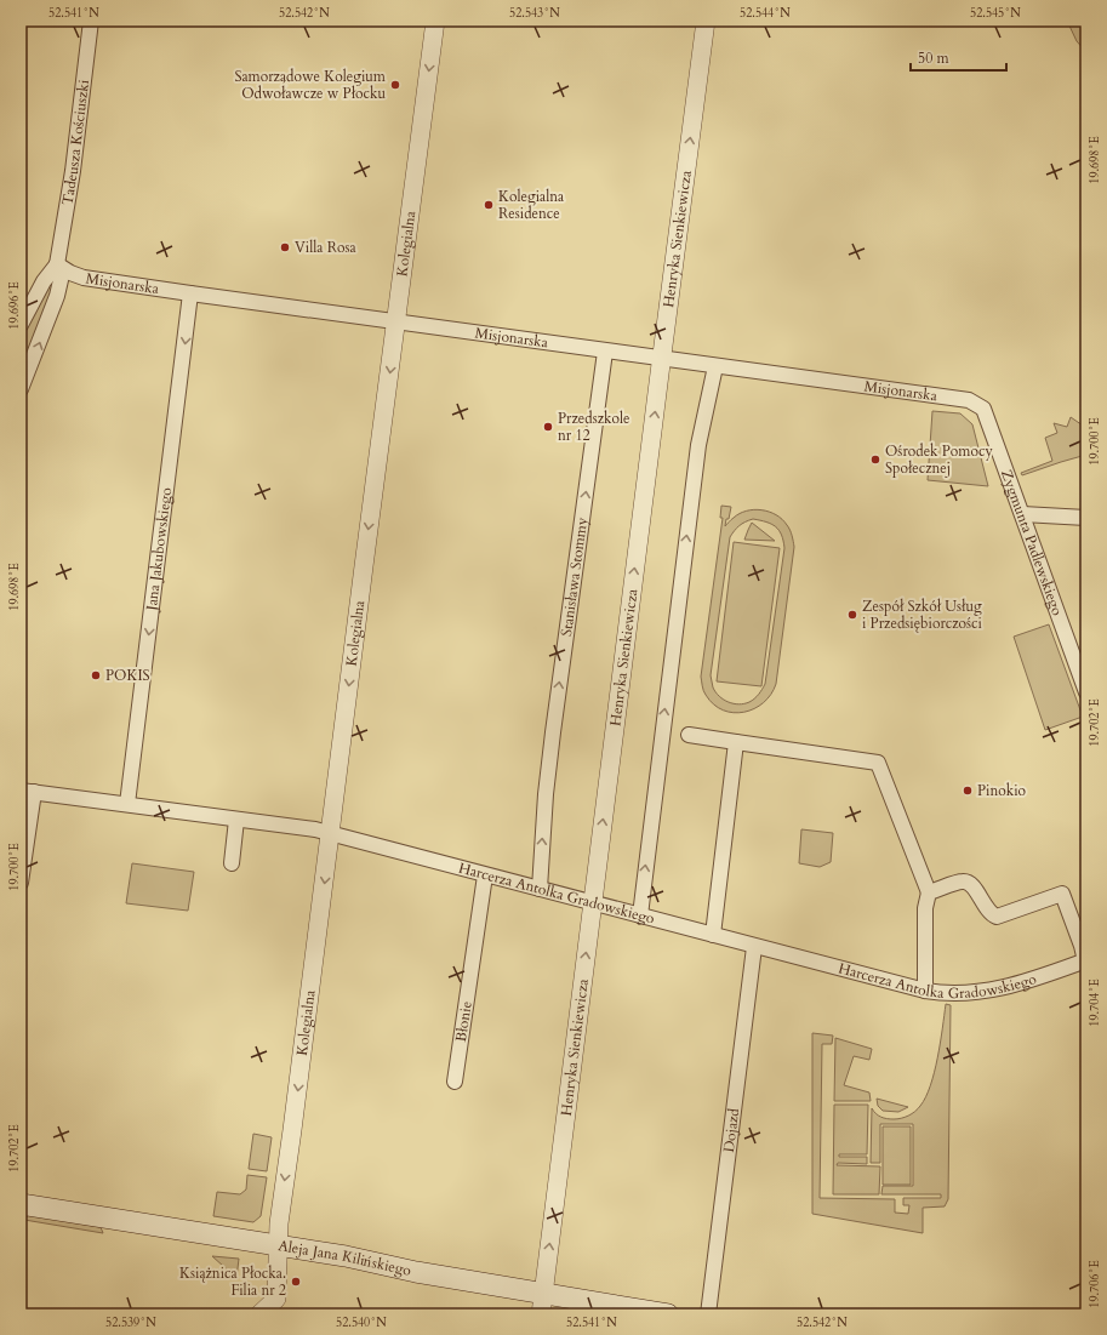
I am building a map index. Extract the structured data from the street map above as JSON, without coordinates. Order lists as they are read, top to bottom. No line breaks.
{"streets":{"main road":["Aleja Jana Kilińskiego"],"street":["Tadeusza Kościuszki","Henryka Sienkiewicza","Kolegialna","Misjonarska","Zygmunta Padlewskiego","Jana Jakubowskiego","Stanisława Stommy","Harcerza Antolka Gradowskiego","Błonie","Dojazd"]},"crossings":[["Tadeusza Kościuszki","Misjonarska"],["Henryka Sienkiewicza","Misjonarska"],["Henryka Sienkiewicza","Harcerza Antolka Gradowskiego"],["Henryka Sienkiewicza","Aleja Jana Kilińskiego"],["Kolegialna","Misjonarska"],["Kolegialna","Harcerza Antolka Gradowskiego"],["Kolegialna","Aleja Jana Kilińskiego"],["Misjonarska","Zygmunta Padlewskiego"],["Misjonarska","Jana Jakubowskiego"],["Misjonarska","Stanisława Stommy"],["Jana Jakubowskiego","Harcerza Antolka Gradowskiego"],["Stanisława Stommy","Harcerza Antolka Gradowskiego"],["Harcerza Antolka Gradowskiego","Błonie"],["Harcerza Antolka Gradowskiego","Dojazd"]],"one_way":["Kolegialna","Jana Jakubowskiego"],"places":["Samorządowe Kolegium Odwoławcze w Płocku","Kolegialna Residence","Villa Rosa","Przedszkole nr 12","Ośrodek Pomocy Społecznej","Zespół Szkół Usług i Przedsiębiorczości","POKIS","Pinokio","Książnica Płocka. Filia nr 2"],"scale_bar":"50 m","coordinates":["52.541°N","52.542°N","52.543°N","52.544°N","52.545°N","19.698°E","19.696°E","19.700°E","19.702°E","19.704°E","19.706°E","52.539°N","52.540°N"]}
